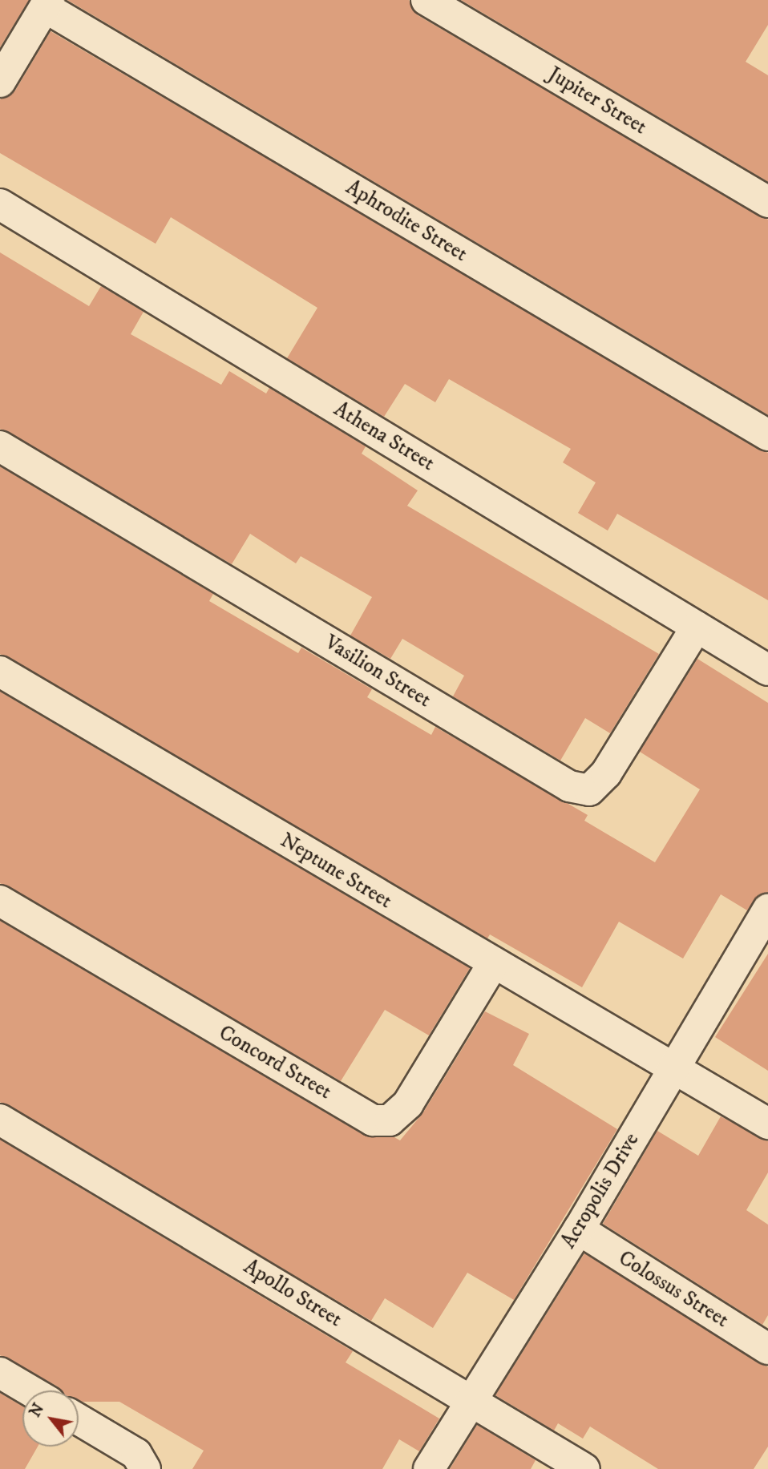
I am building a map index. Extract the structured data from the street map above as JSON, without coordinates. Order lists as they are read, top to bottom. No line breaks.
{"streets":{"street":["Jupiter Street","Aphrodite Street","Athena Street","Vasilion Street","Neptune Street","Concord Street","Acropolis Drive","Colossus Street","Apollo Street"]},"crossings":[["Athena Street","Vasilion Street"],["Neptune Street","Concord Street"],["Neptune Street","Acropolis Drive"],["Acropolis Drive","Colossus Street"],["Acropolis Drive","Apollo Street"]],"north":"top left"}
